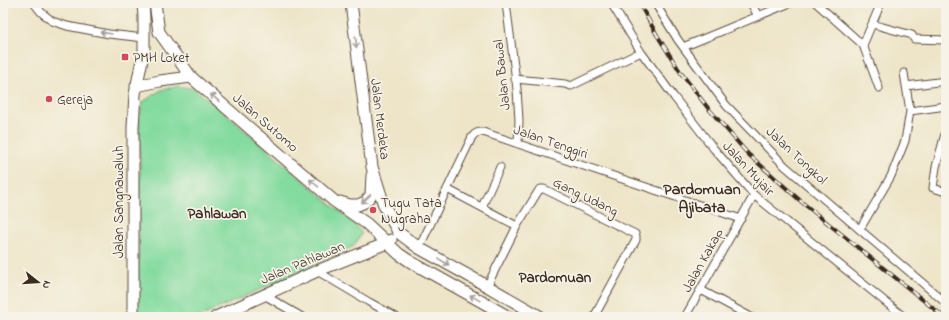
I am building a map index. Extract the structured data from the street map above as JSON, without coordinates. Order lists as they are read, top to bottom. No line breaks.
{"streets":{"main road":["Jalan Merdeka","Jalan Sutomo","Jalan Sangnawaluh","Jalan Pahlawan"],"street":["Jalan Bawal","Jalan Tenggiri","Jalan Tongkol","Jalan Mujair","Gang Udang","Jalan Kakap"]},"crossings":[["Jalan Bawal","Jalan Tenggiri"],["Jalan Merdeka","Jalan Pahlawan"],["Jalan Sutomo","Jalan Pahlawan"],["Jalan Tenggiri","Jalan Kakap"],["Jalan Mujair","Jalan Kakap"]],"one_way":["Jalan Merdeka"],"districts":["Pardomuan Ajibata","Pahlawan","Pardomuan"],"places":{"transit":["PMH Loket"],"other":["Gereja","Tugu Tata Nugraha"]},"north":"right"}
